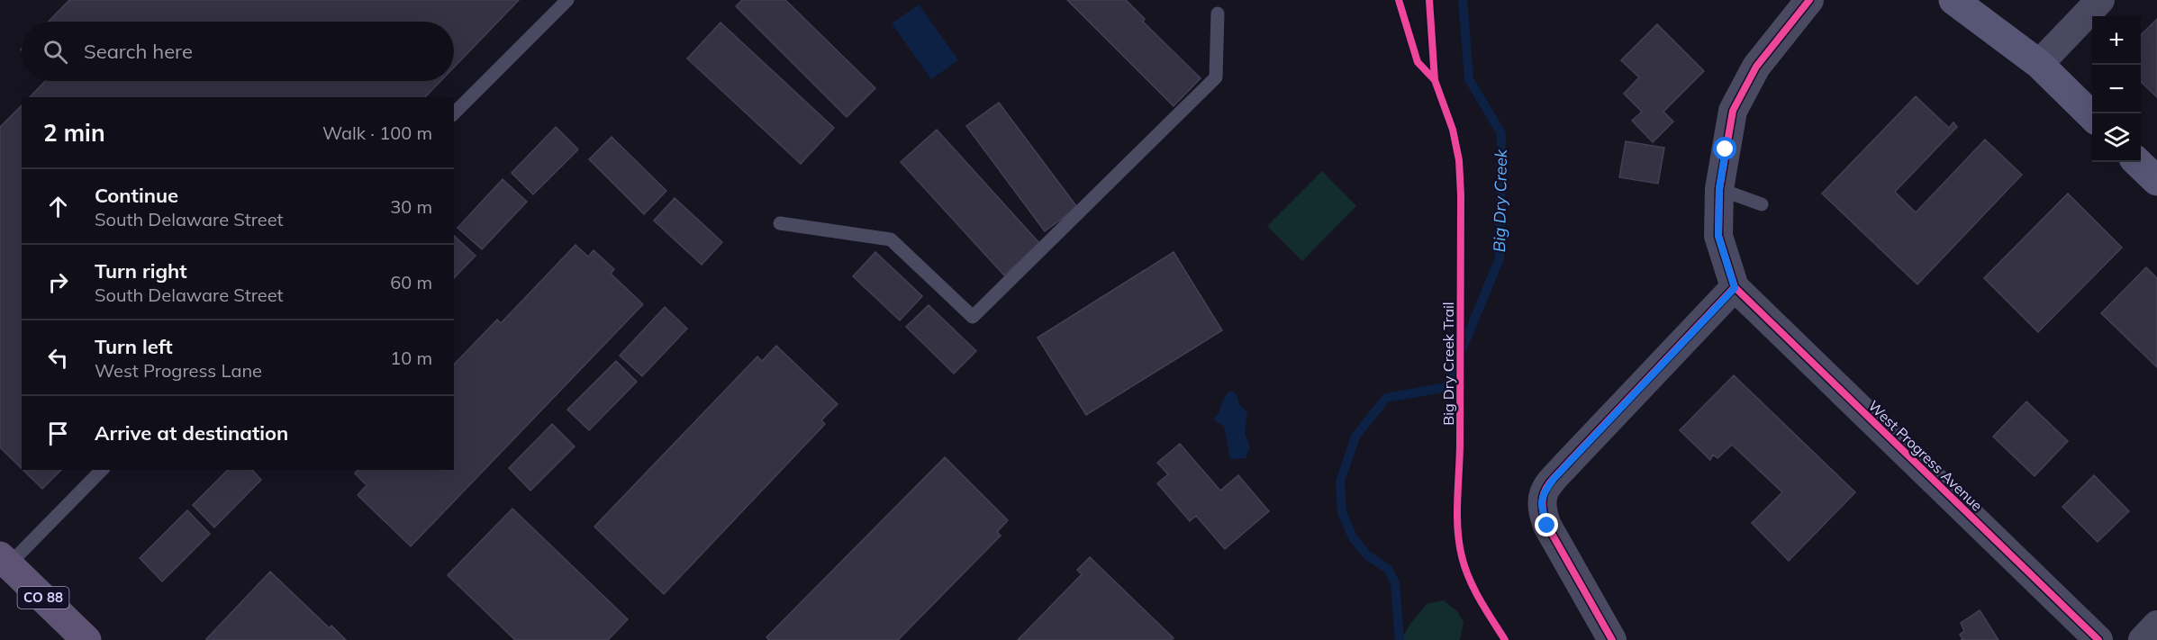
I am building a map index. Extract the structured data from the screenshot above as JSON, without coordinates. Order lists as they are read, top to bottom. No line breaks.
{"streets":{"main road":["CO 88"],"street":["West Progress Avenue"],"cycle path":["Big Dry Creek Trail"]},"water":["Big Dry Creek"],"page":{"map_buttons":["+","−"],"search":"Search here","heading":["2 min","Walk · 100 m"],"list":[["Continue","South Delaware Street","30 m"],["Turn right","South Delaware Street","60 m"],["Turn left","West Progress Lane","10 m"],"Arrive at destination"]}}
